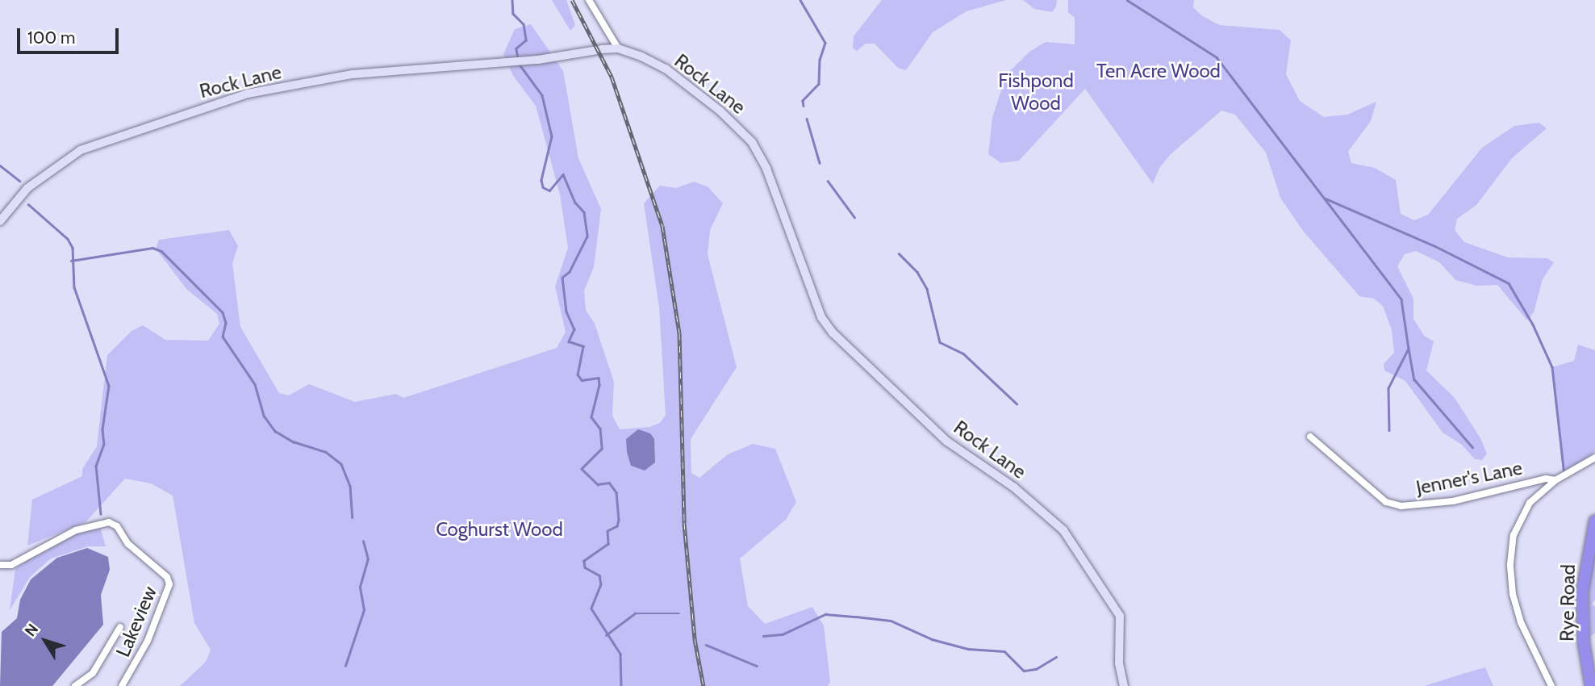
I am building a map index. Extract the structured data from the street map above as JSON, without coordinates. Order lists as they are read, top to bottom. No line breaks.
{"streets":{"highway":["Rye Road"],"street":["Rock Lane","Jenner's Lane","Lakeview"]},"parks":["Ten Acre Wood","Fishpond Wood","Coghurst Wood"],"scale_bar":"100 m","north":"top left"}
